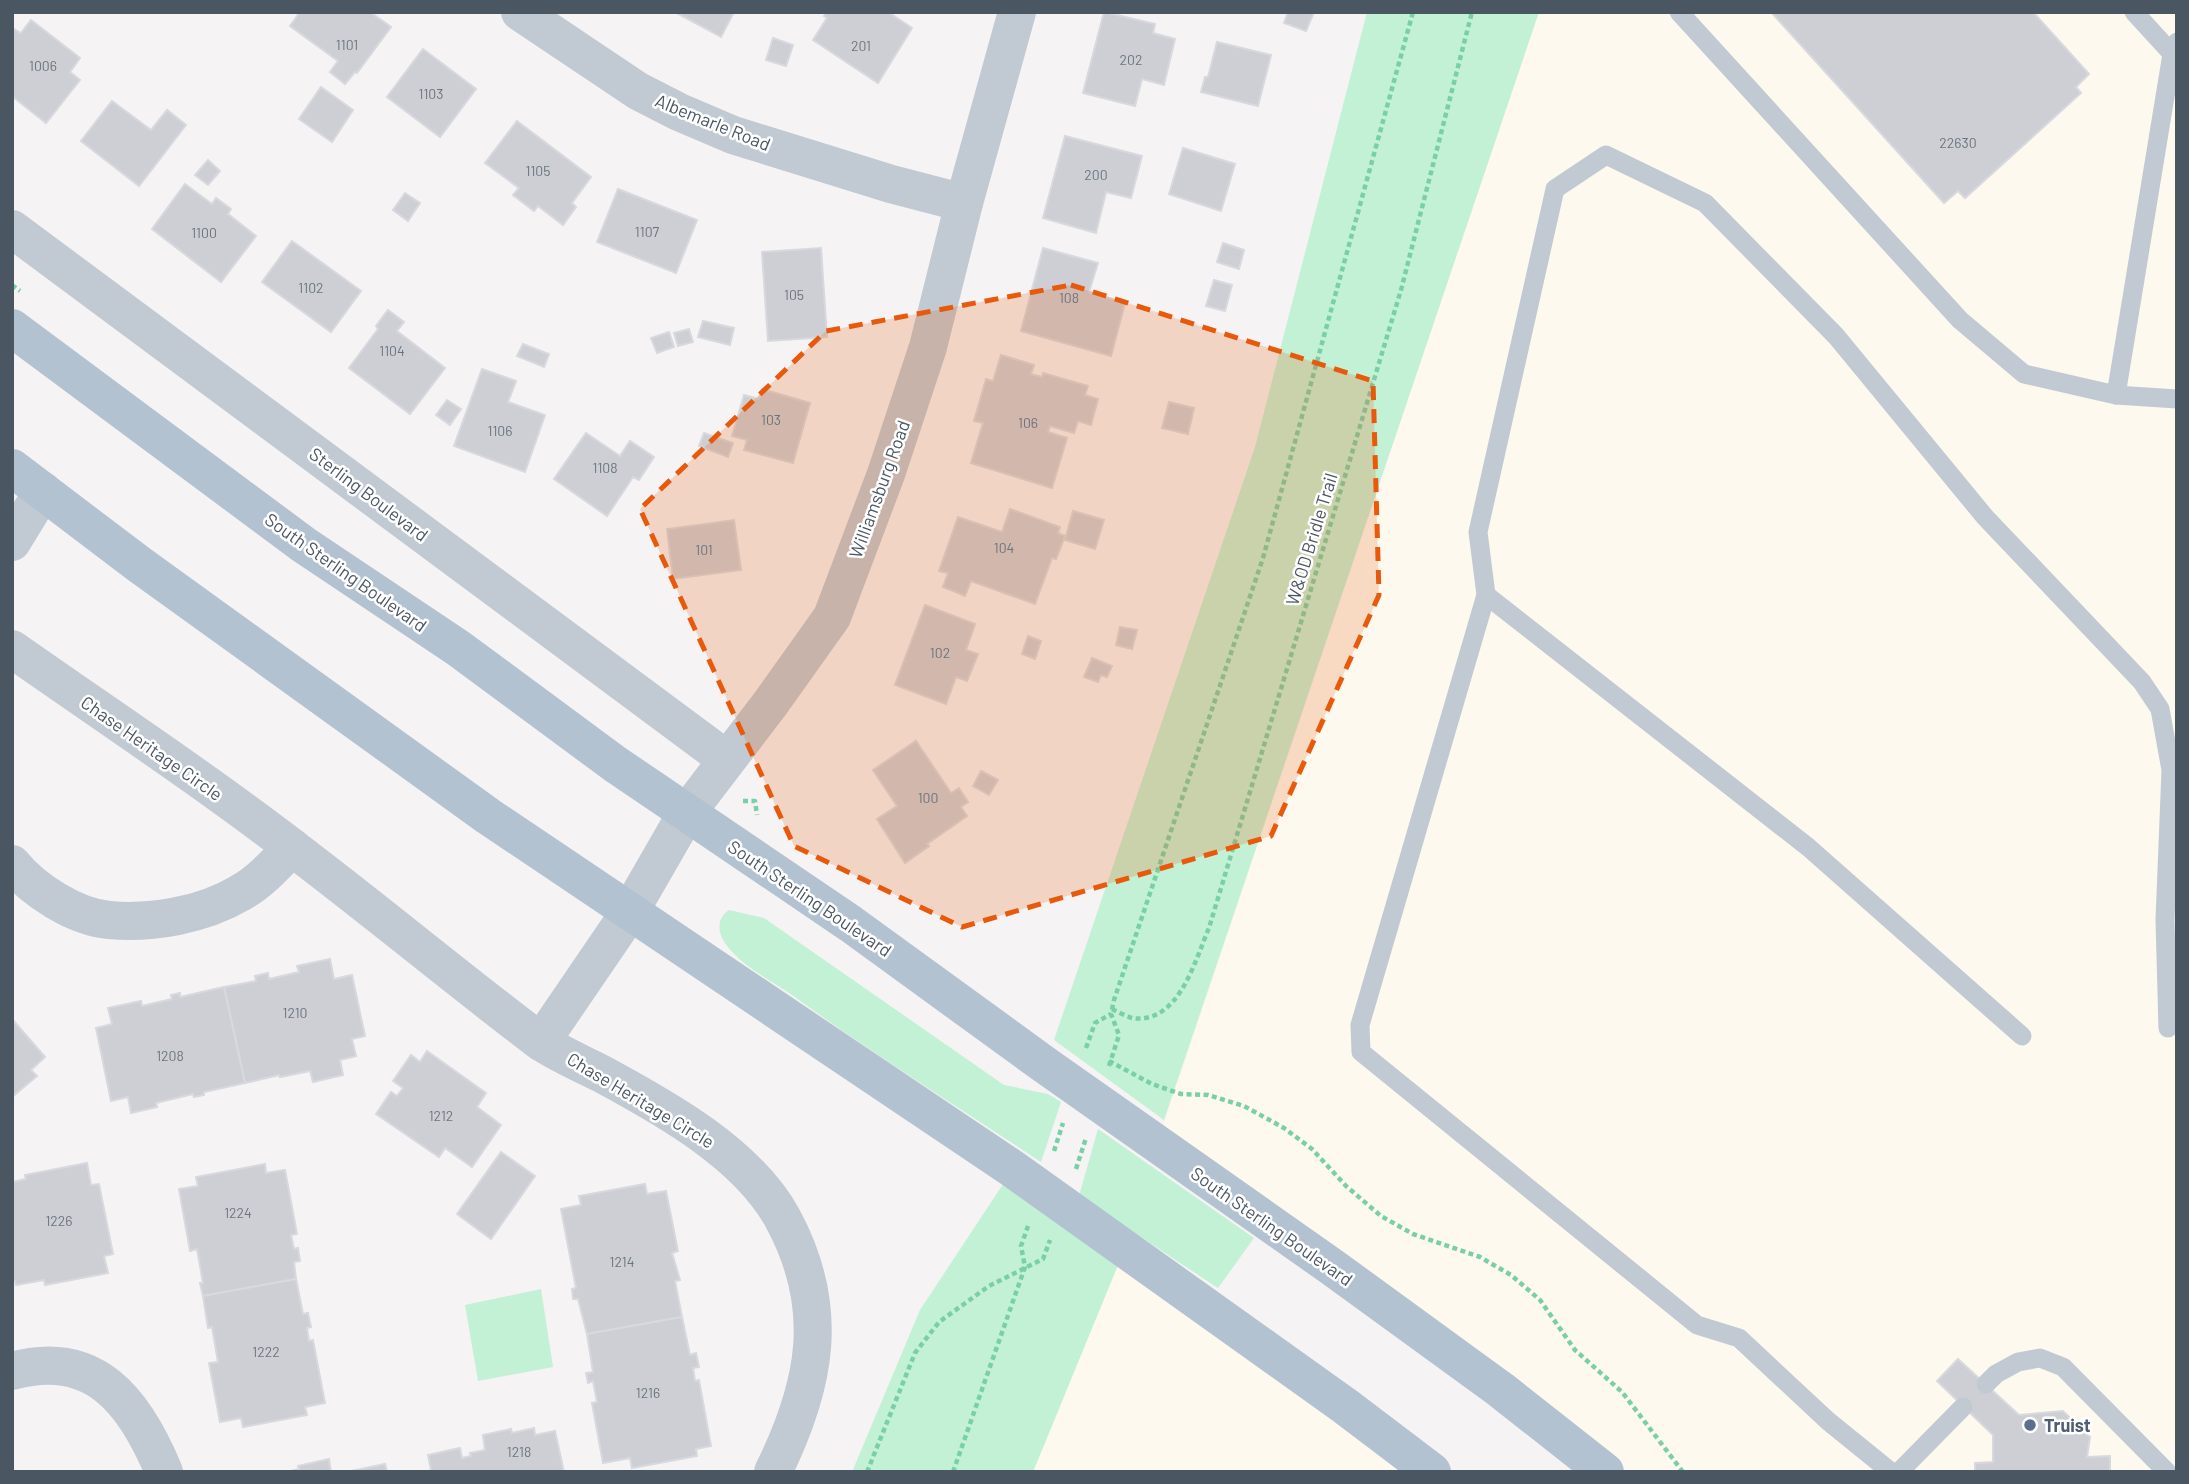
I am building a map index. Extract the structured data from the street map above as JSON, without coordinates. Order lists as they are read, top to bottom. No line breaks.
{"streets":{"main road":["South Sterling Boulevard"],"street":["Albemarle Road","Williamsburg Road","Sterling Boulevard","Chase Heritage Circle"],"path":["W&OD Bridle Trail"]},"crossings":[["Albemarle Road","Williamsburg Road"],["Williamsburg Road","Sterling Boulevard"],["Williamsburg Road","South Sterling Boulevard"]],"places":["Truist"],"house_numbers":["1101","201","202","1006","1103","22630","1105","200","1107","1100","1102","105","108","1104","103","106","1106","1108","104","101","102","100","1210","1208","1212","1224","1226","1214","1222","1216","1218"]}
